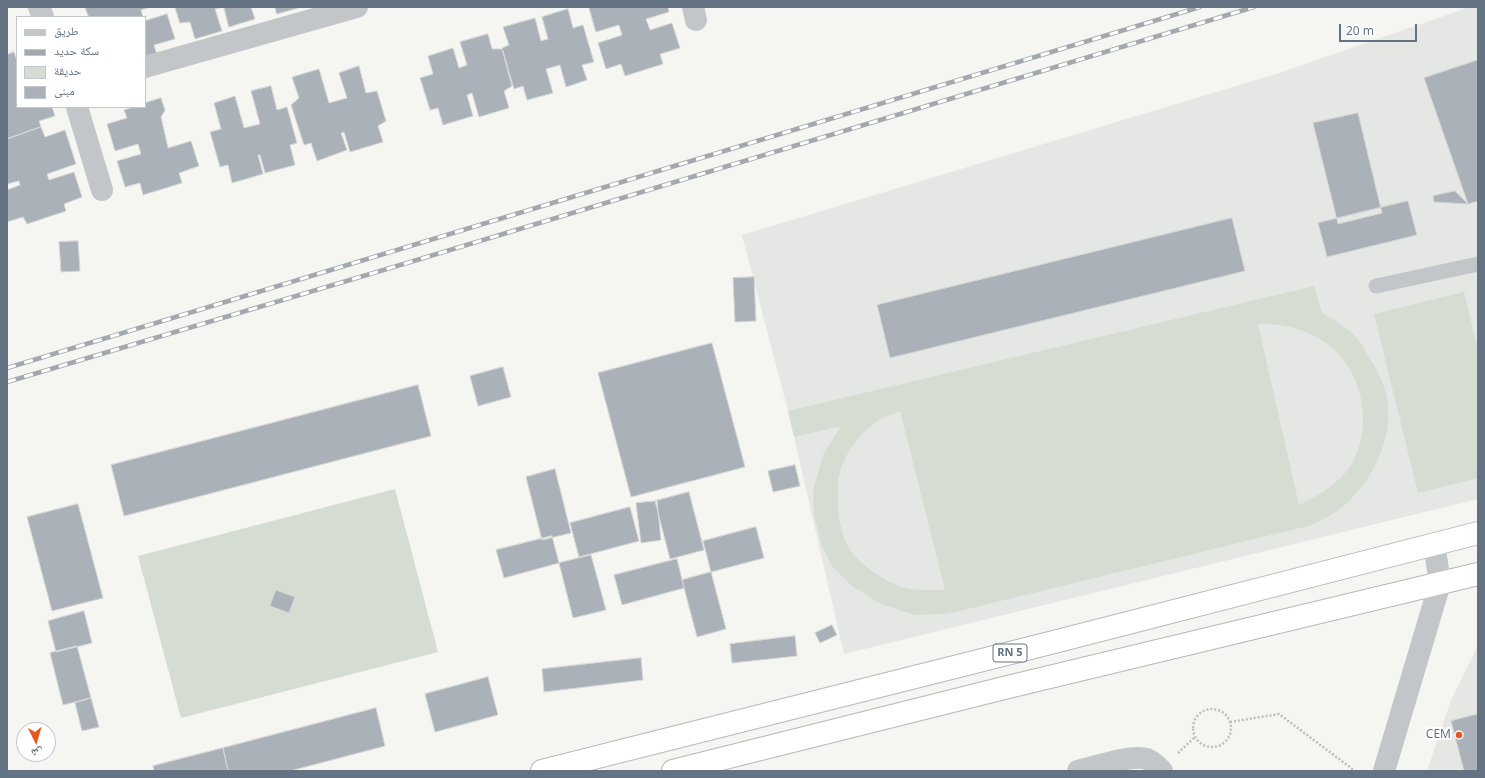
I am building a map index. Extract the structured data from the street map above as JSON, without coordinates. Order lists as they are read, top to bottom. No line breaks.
{"streets":{"highway":["RN 5"]},"places":["CEM"],"legend":["طريق","سكة حديد","حديقة","مبنى"],"scale_bar":"20 m","north":"bottom"}
